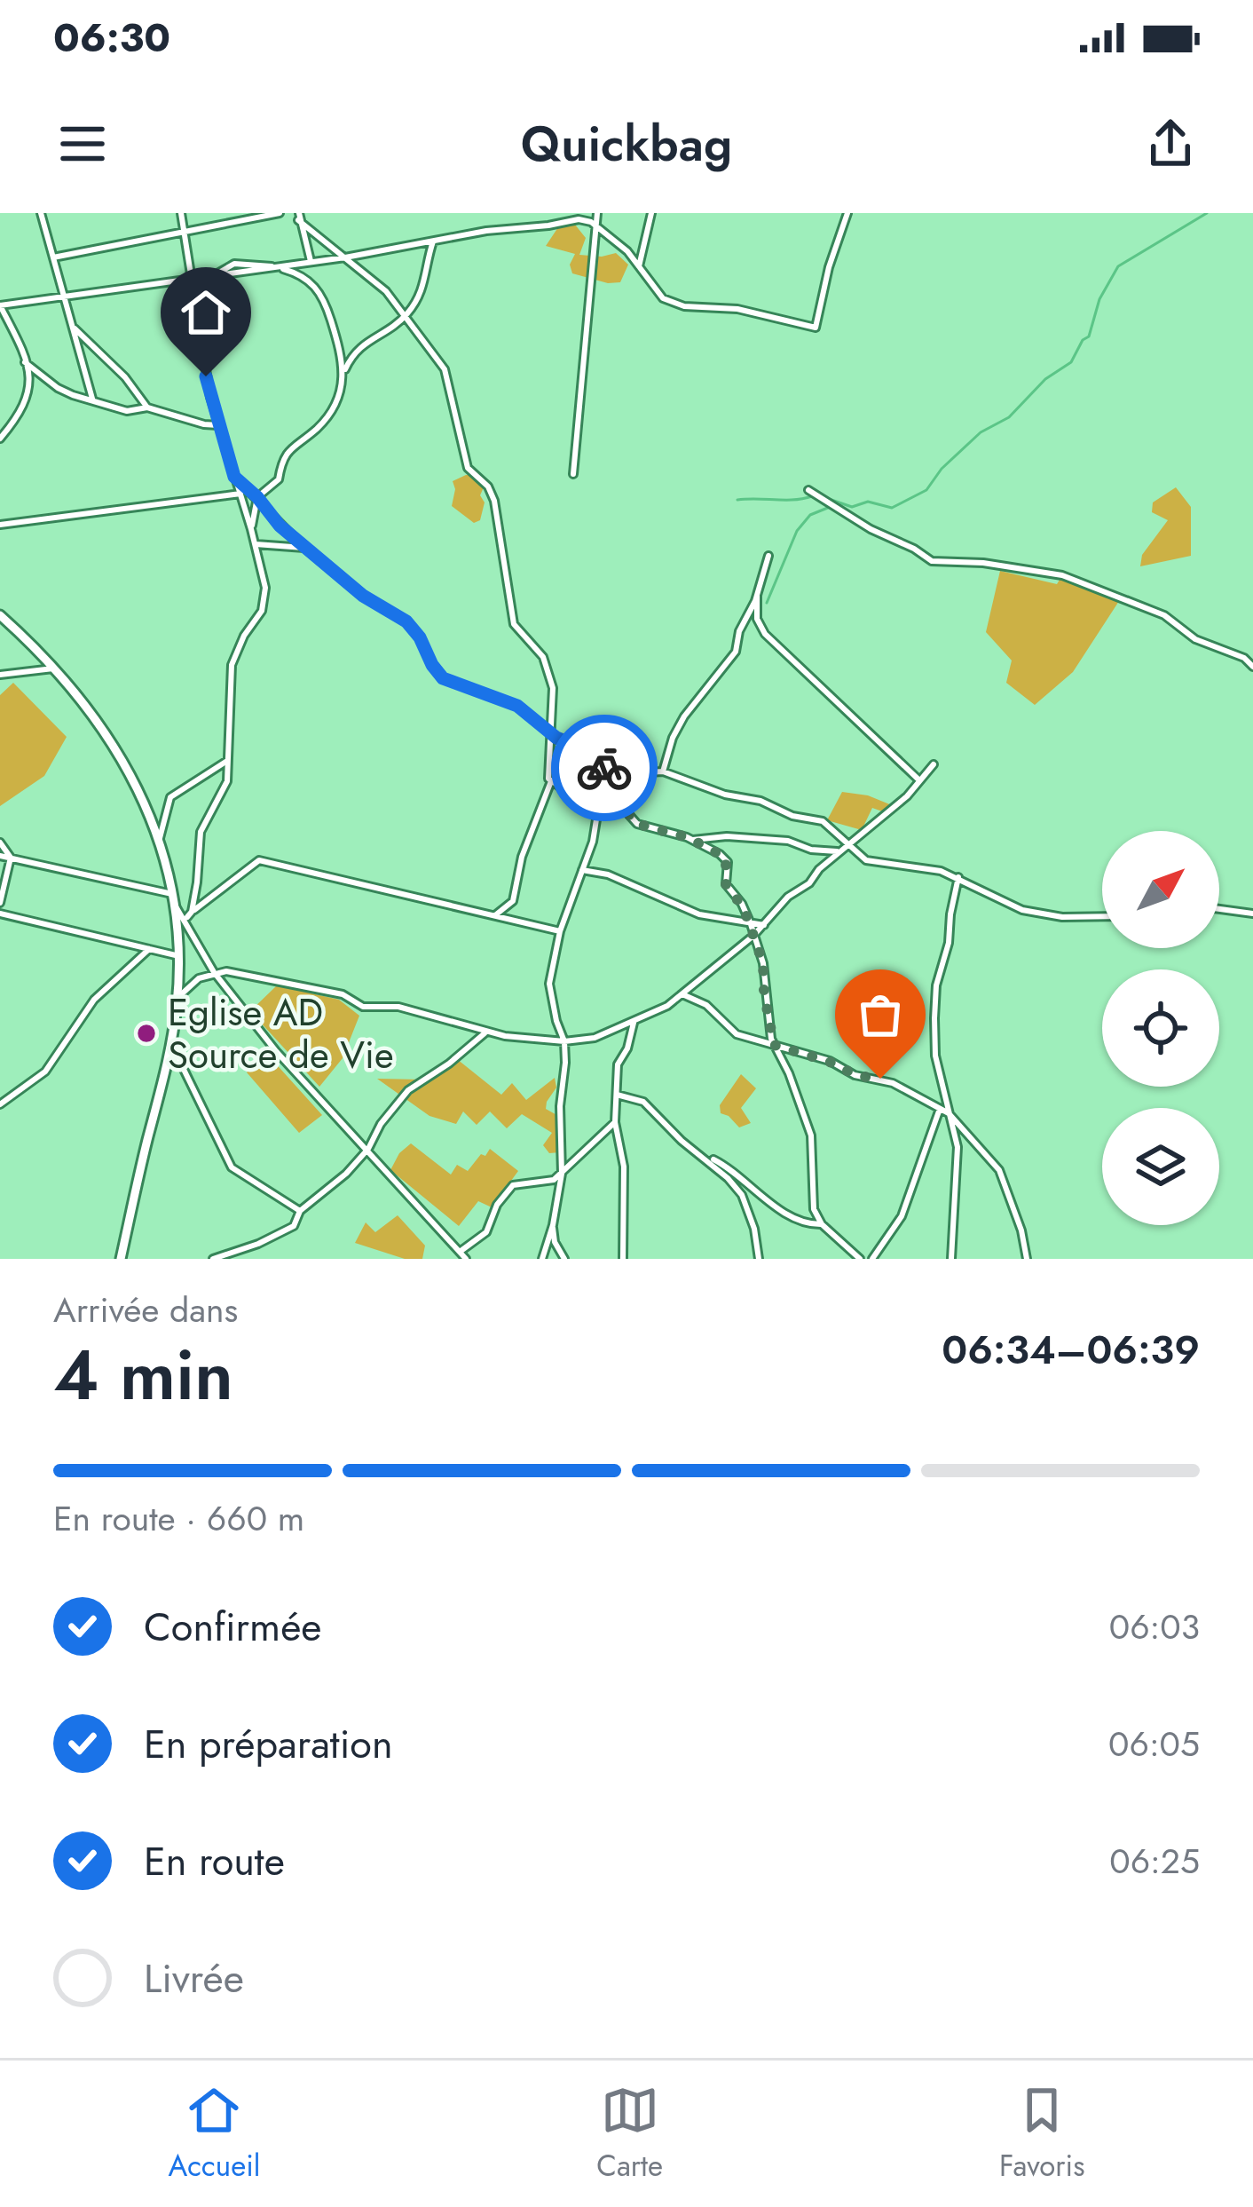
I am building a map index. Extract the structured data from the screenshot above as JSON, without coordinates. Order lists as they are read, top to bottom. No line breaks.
{"places":["Eglise AD Source de Vie"],"north":"top right","page":{"status":"06:30","header":"Quickbag","heading":["4 min","Arrivée dans","06:34–06:39"],"bar":"En route · 660 m","list":[["Confirmée","06:03"],["En préparation","06:05"],["En route","06:25"],"Livrée"],"tabs":["Accueil","Carte","Favoris"]}}
